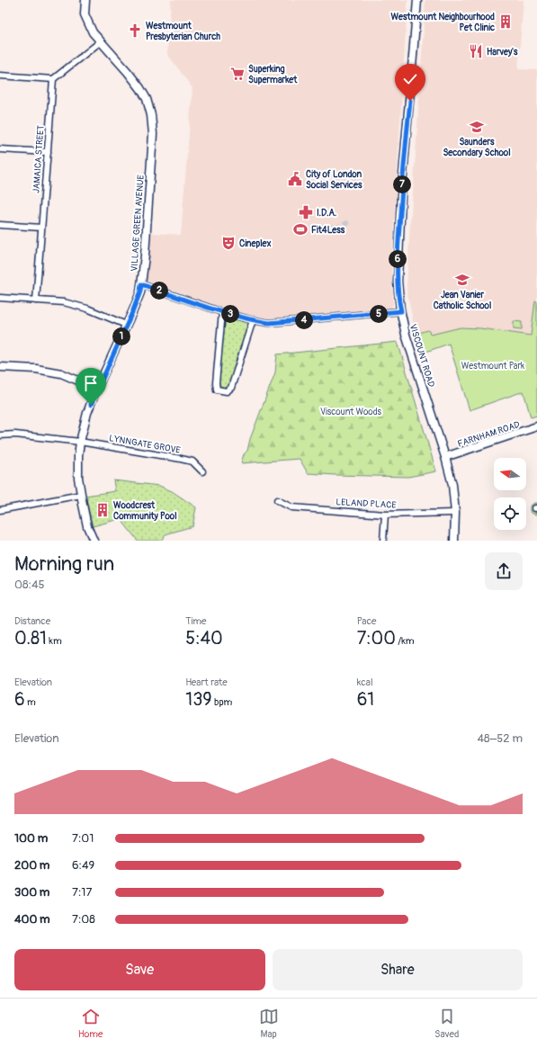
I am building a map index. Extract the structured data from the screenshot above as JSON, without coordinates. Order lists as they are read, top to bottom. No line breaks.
{"streets":{"street":["JAMAICA STREET","VILLAGE GREEN AVENUE","VISCOUNT ROAD","FARNHAM ROAD","LYNNGATE GROVE","LELAND PLACE"]},"crossings":[["VILLAGE GREEN AVENUE","LYNNGATE GROVE"],["VISCOUNT ROAD","FARNHAM ROAD"],["VISCOUNT ROAD","LELAND PLACE"]],"parks":["Westmount Park","Viscount Woods"],"places":{"building":["Westmount Neighbourhood Pet Clinic","Woodcrest Community Pool"],"church":["Westmount Presbyterian Church"],"restaurant":["Harvey's"],"supermarket":["Superking Supermarket"],"school or university":["Saunders Secondary School","Jean Vanier Catholic School"],"public building":["City of London Social Services"],"pharmacy":["I.D.A."],"sports":["Fit4Less"],"theatre":["Cineplex"]},"north":"left","page":{"pins":["7","6","2","3","5","4","1"],"heading":["Morning run","08:45"],"stats":[["Distance","0.81 km"],["Time","5:40"],["Pace","7:00 /km"],["Elevation","6 m"],["Heart rate","139 bpm"],["kcal","61"]],"chart":["Elevation","48–52 m"],"list":[{"name":"100 m","note":"7:01"},{"name":"200 m","note":"6:49"},{"name":"300 m","note":"7:17"},{"name":"400 m","note":"7:08"}],"buttons":["Save","Share"],"tabs":["Home","Map","Saved"]}}
